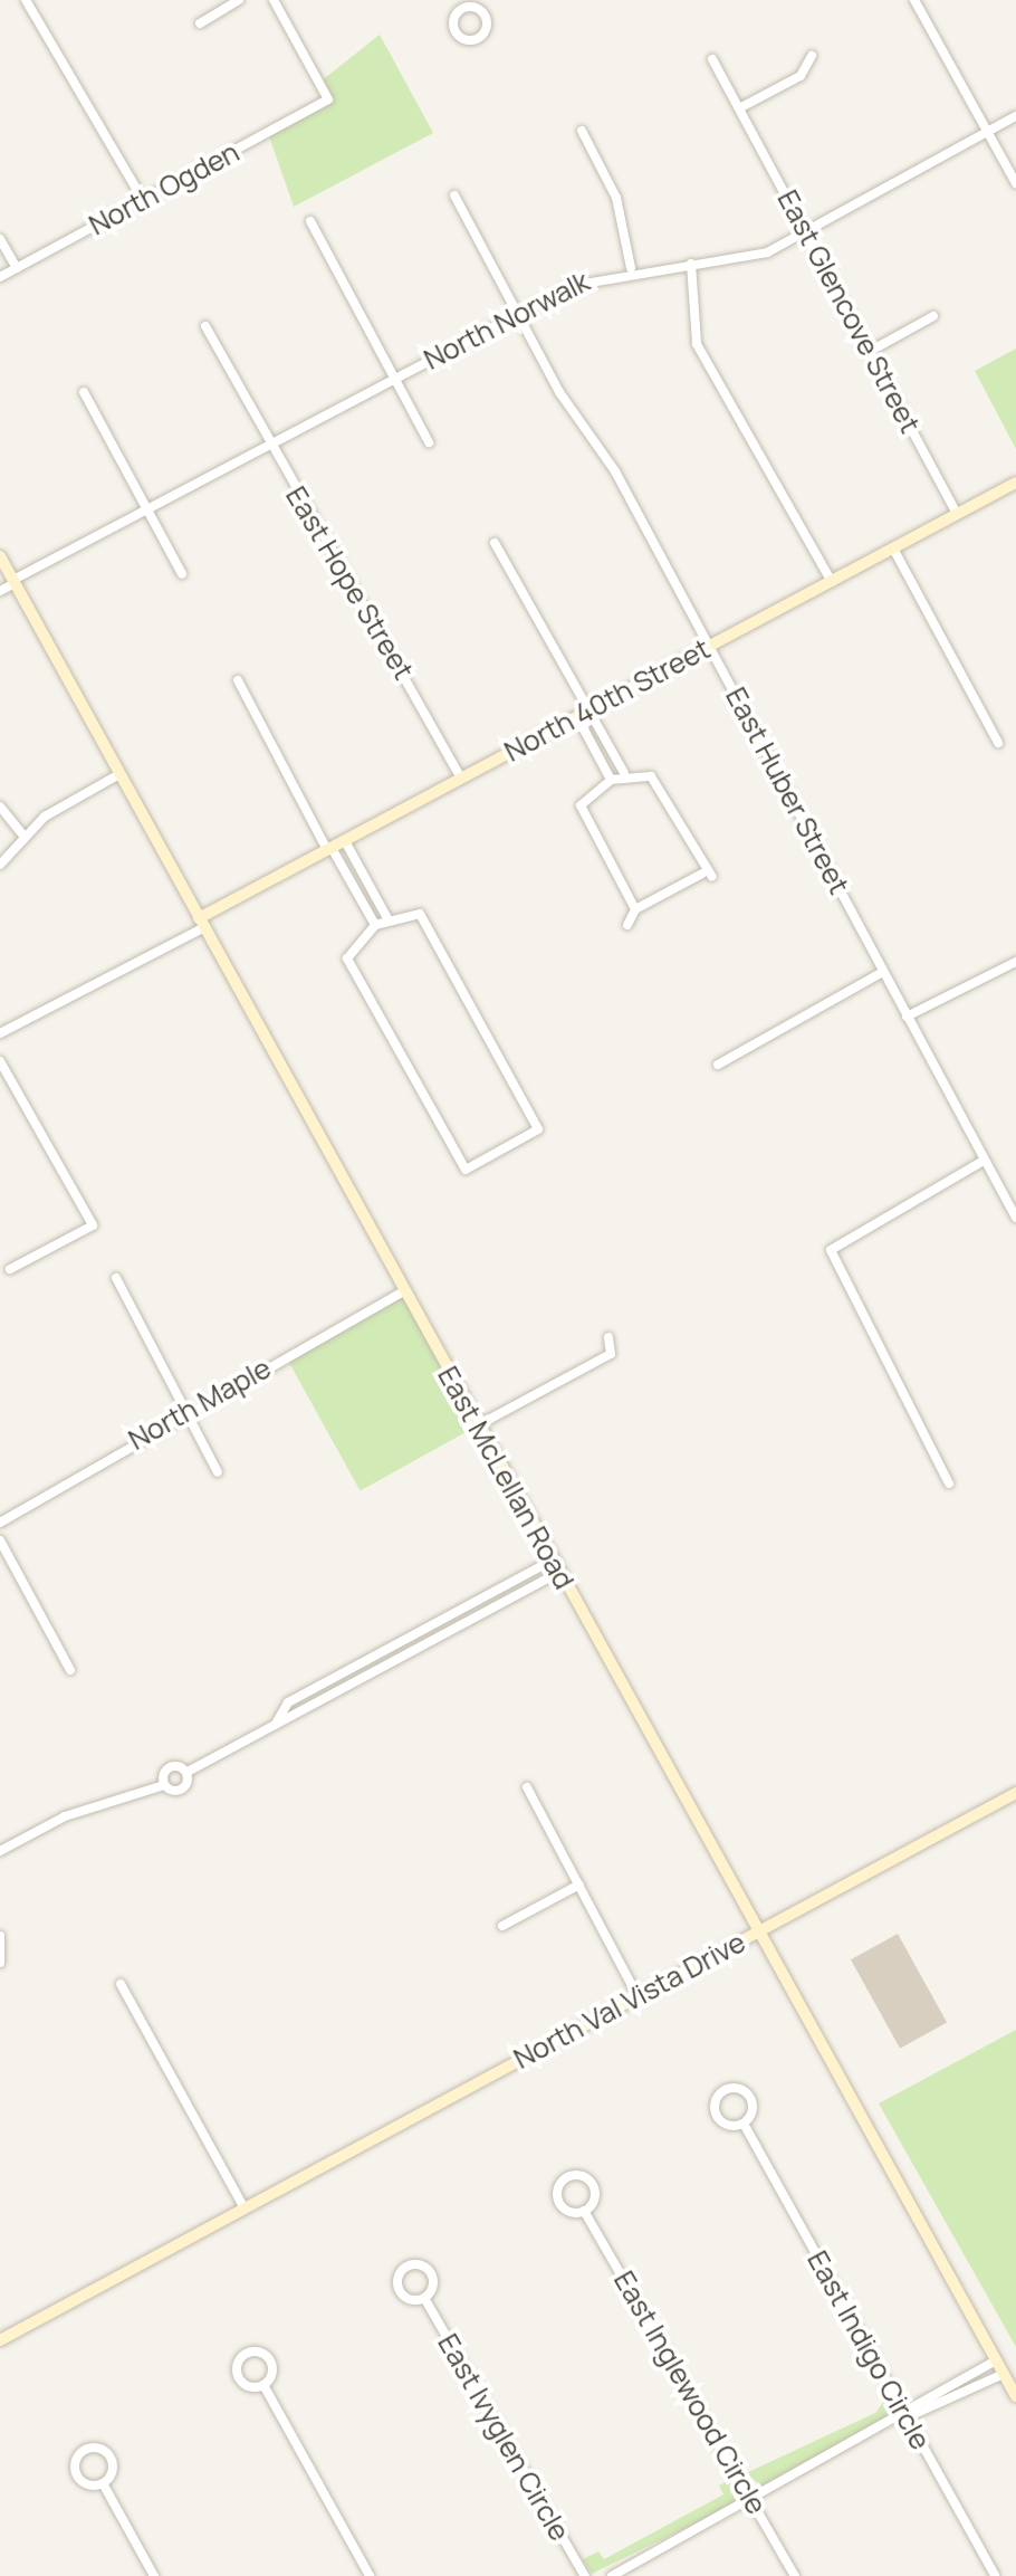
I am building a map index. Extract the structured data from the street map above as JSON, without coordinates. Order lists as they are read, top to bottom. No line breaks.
{"streets":{"street":["North Ogden","East Glencove Street","North Norwalk","East Hope Street","North 40th Street","East Huber Street","North Maple","East McLellan Road","North Val Vista Drive","East Indigo Circle","East Inglewood Circle","East Ivyglen Circle"]},"crossings":[["East Glencove Street","North Norwalk"],["East Glencove Street","North 40th Street"],["North Norwalk","East Hope Street"],["North Norwalk","East Huber Street"],["North Norwalk","East McLellan Road"],["East Hope Street","North 40th Street"],["North 40th Street","East Huber Street"],["North 40th Street","East McLellan Road"],["North Maple","East McLellan Road"],["East McLellan Road","North Val Vista Drive"]]}
